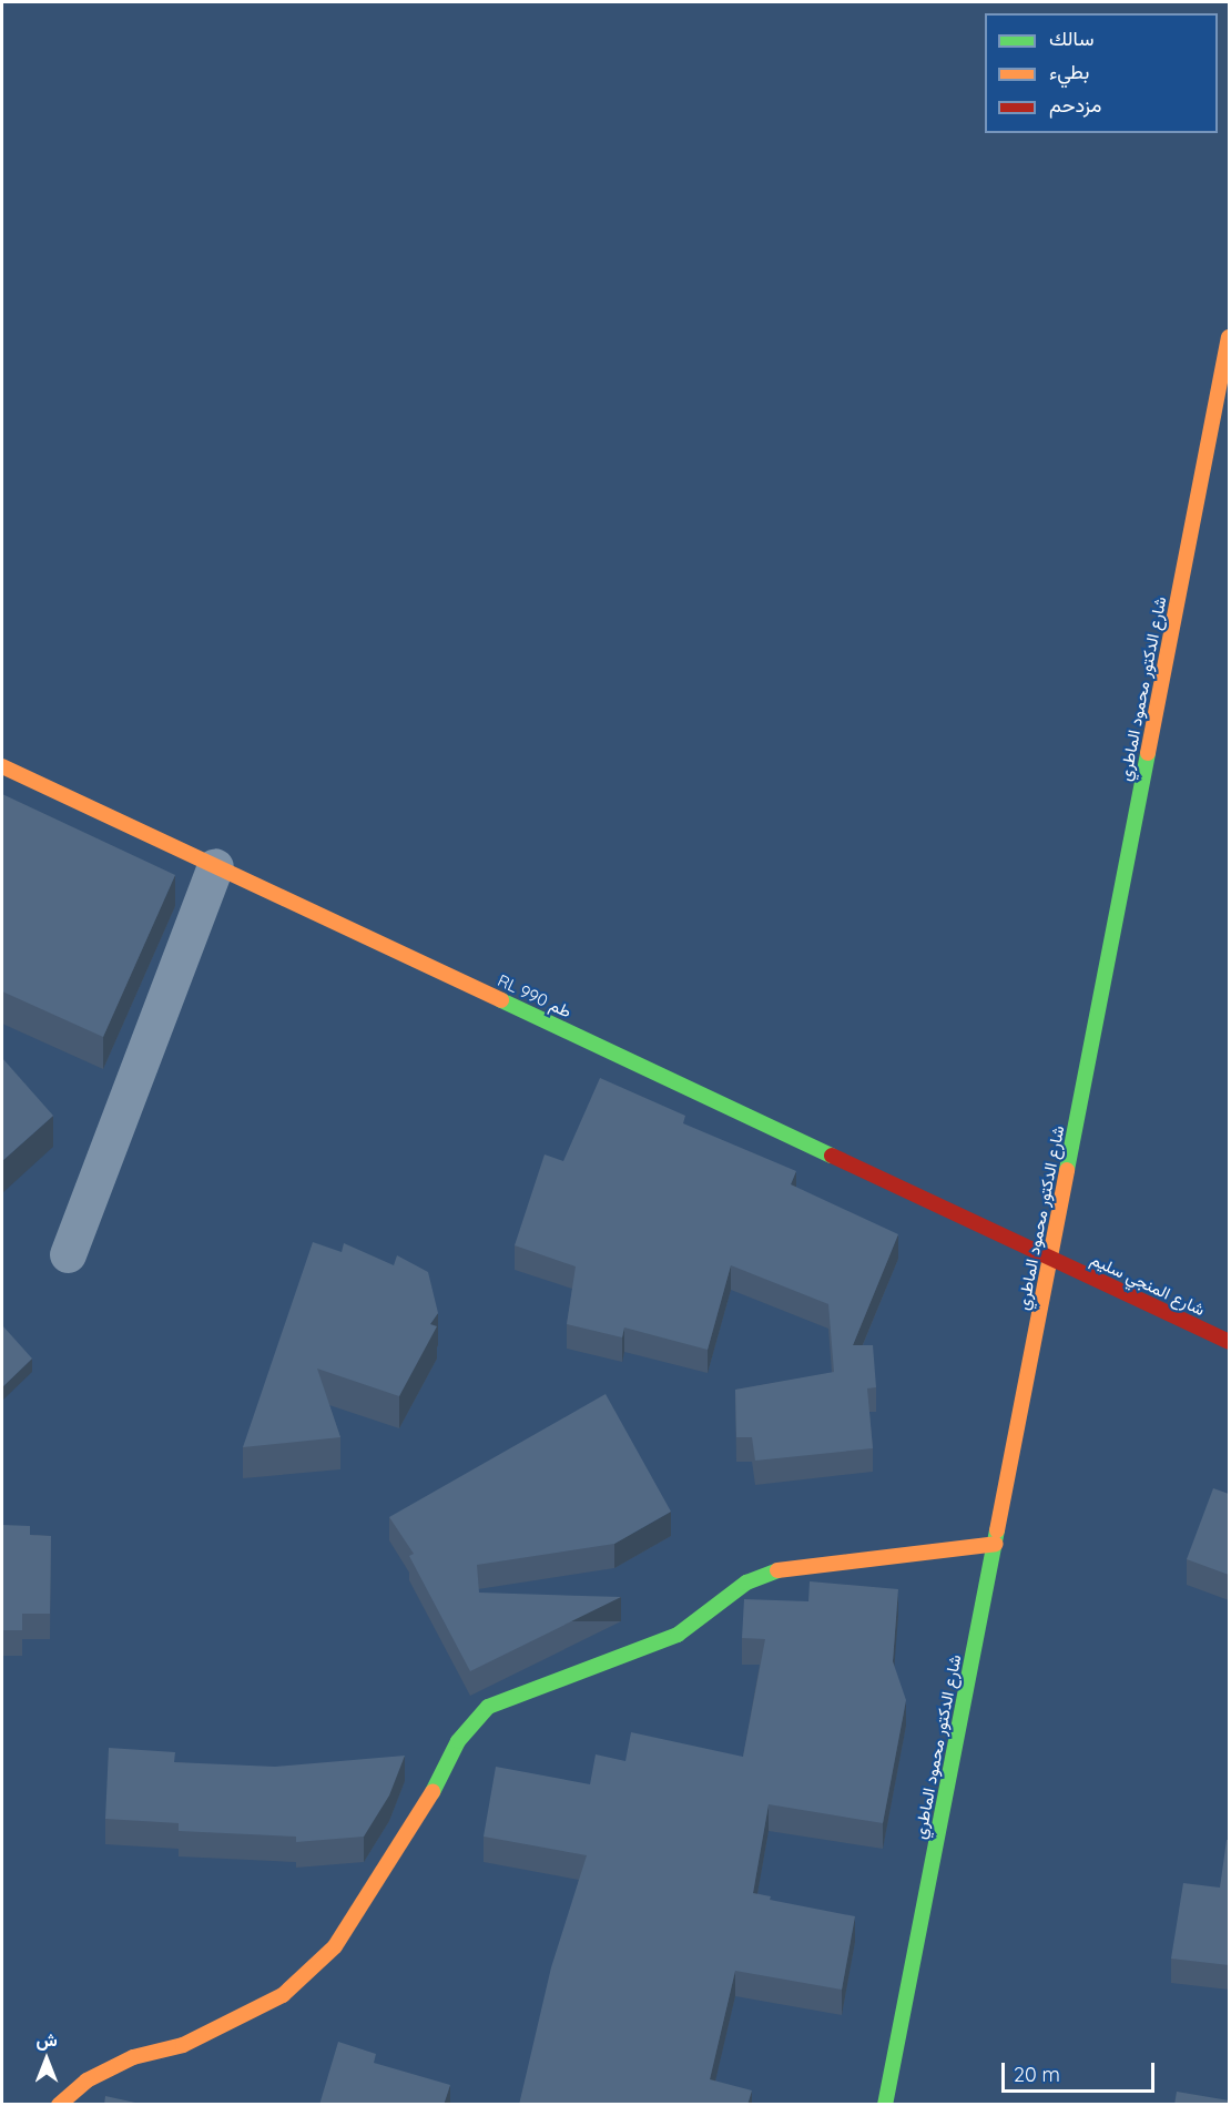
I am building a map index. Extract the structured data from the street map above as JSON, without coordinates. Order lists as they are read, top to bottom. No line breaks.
{"streets":{"street":["شارع الدكتور محمود الماطري","RL طم 990","شارع المنجي سليم"]},"crossings":[["شارع الدكتور محمود الماطري","RL طم 990"],["شارع الدكتور محمود الماطري","شارع المنجي سليم"],["RL طم 990","شارع المنجي سليم"]],"legend":["سالك","بطيء","مزدحم"],"scale_bar":"20 m","north":"top"}
